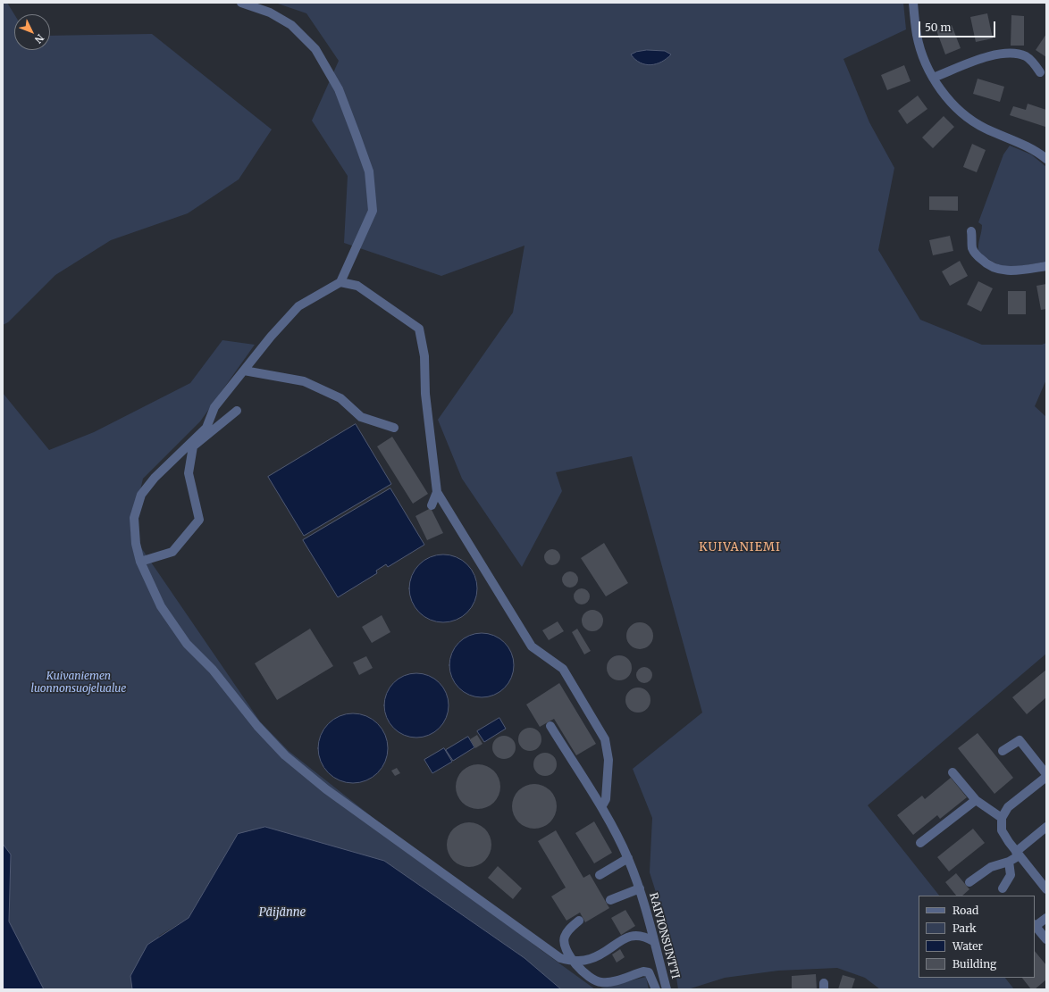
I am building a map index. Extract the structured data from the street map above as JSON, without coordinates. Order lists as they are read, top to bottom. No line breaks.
{"streets":{"street":["RAIVIONSUNTTI"]},"districts":["KUIVANIEMI"],"water":["Päijänne"],"parks":["Kuivaniemen luonnonsuojelualue"],"legend":["Road","Park","Water","Building"],"scale_bar":"50 m","north":"bottom right"}
